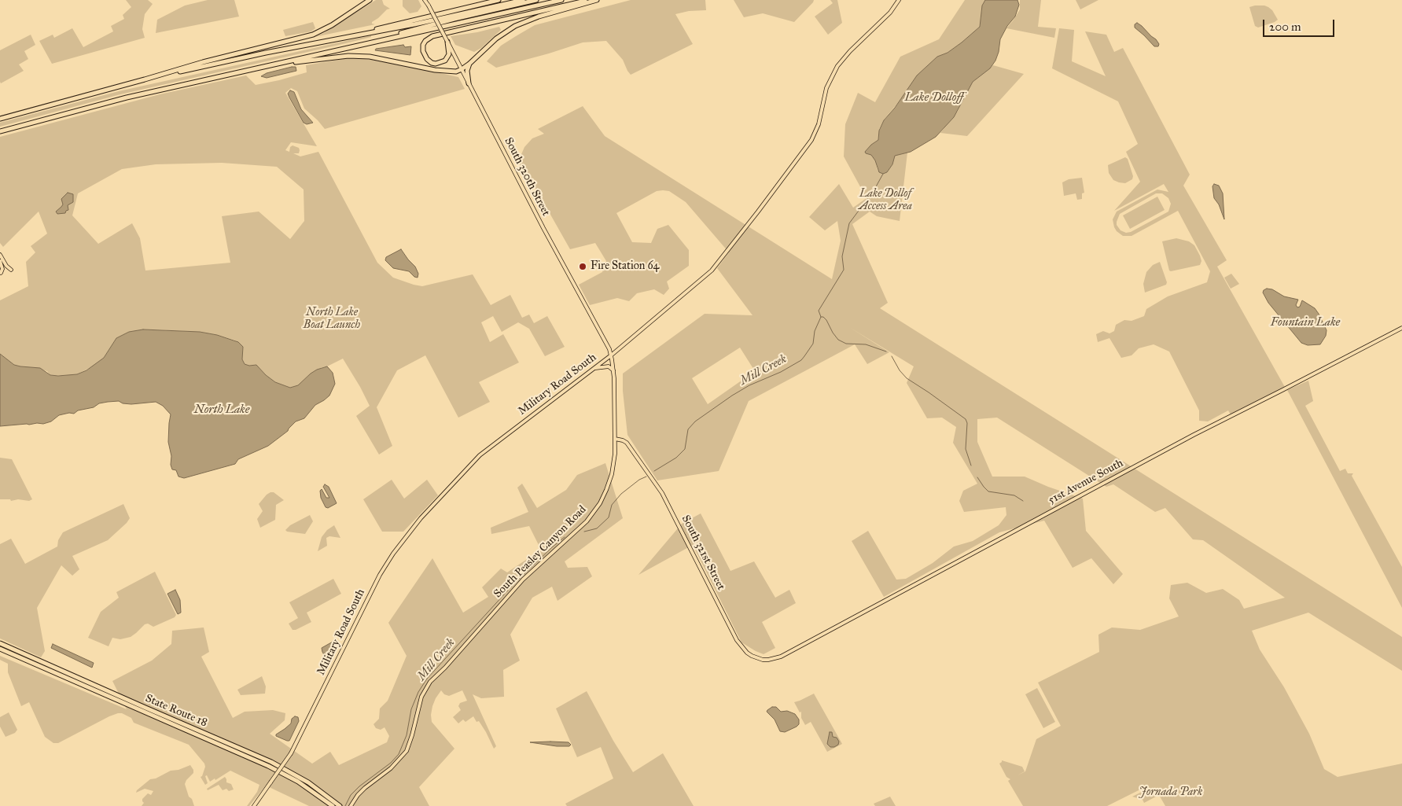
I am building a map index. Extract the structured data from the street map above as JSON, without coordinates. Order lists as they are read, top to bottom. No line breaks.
{"streets":{"highway":["State Route 18"],"main road":["South 320th Street","Military Road South","51st Avenue South","South Peasley Canyon Road","South 321st Street"]},"crossings":[["South 320th Street","Military Road South"],["South 320th Street","South Peasley Canyon Road"],["Military Road South","South Peasley Canyon Road"],["51st Avenue South","South 321st Street"],["South Peasley Canyon Road","South 321st Street"]],"water":["Lake Dolloff","Fountain Lake","Mill Creek","North Lake"],"parks":["Lake Dollof Access Area","North Lake Boat Launch","Jornada Park"],"places":["Fire Station 64"],"scale_bar":"200 m"}
